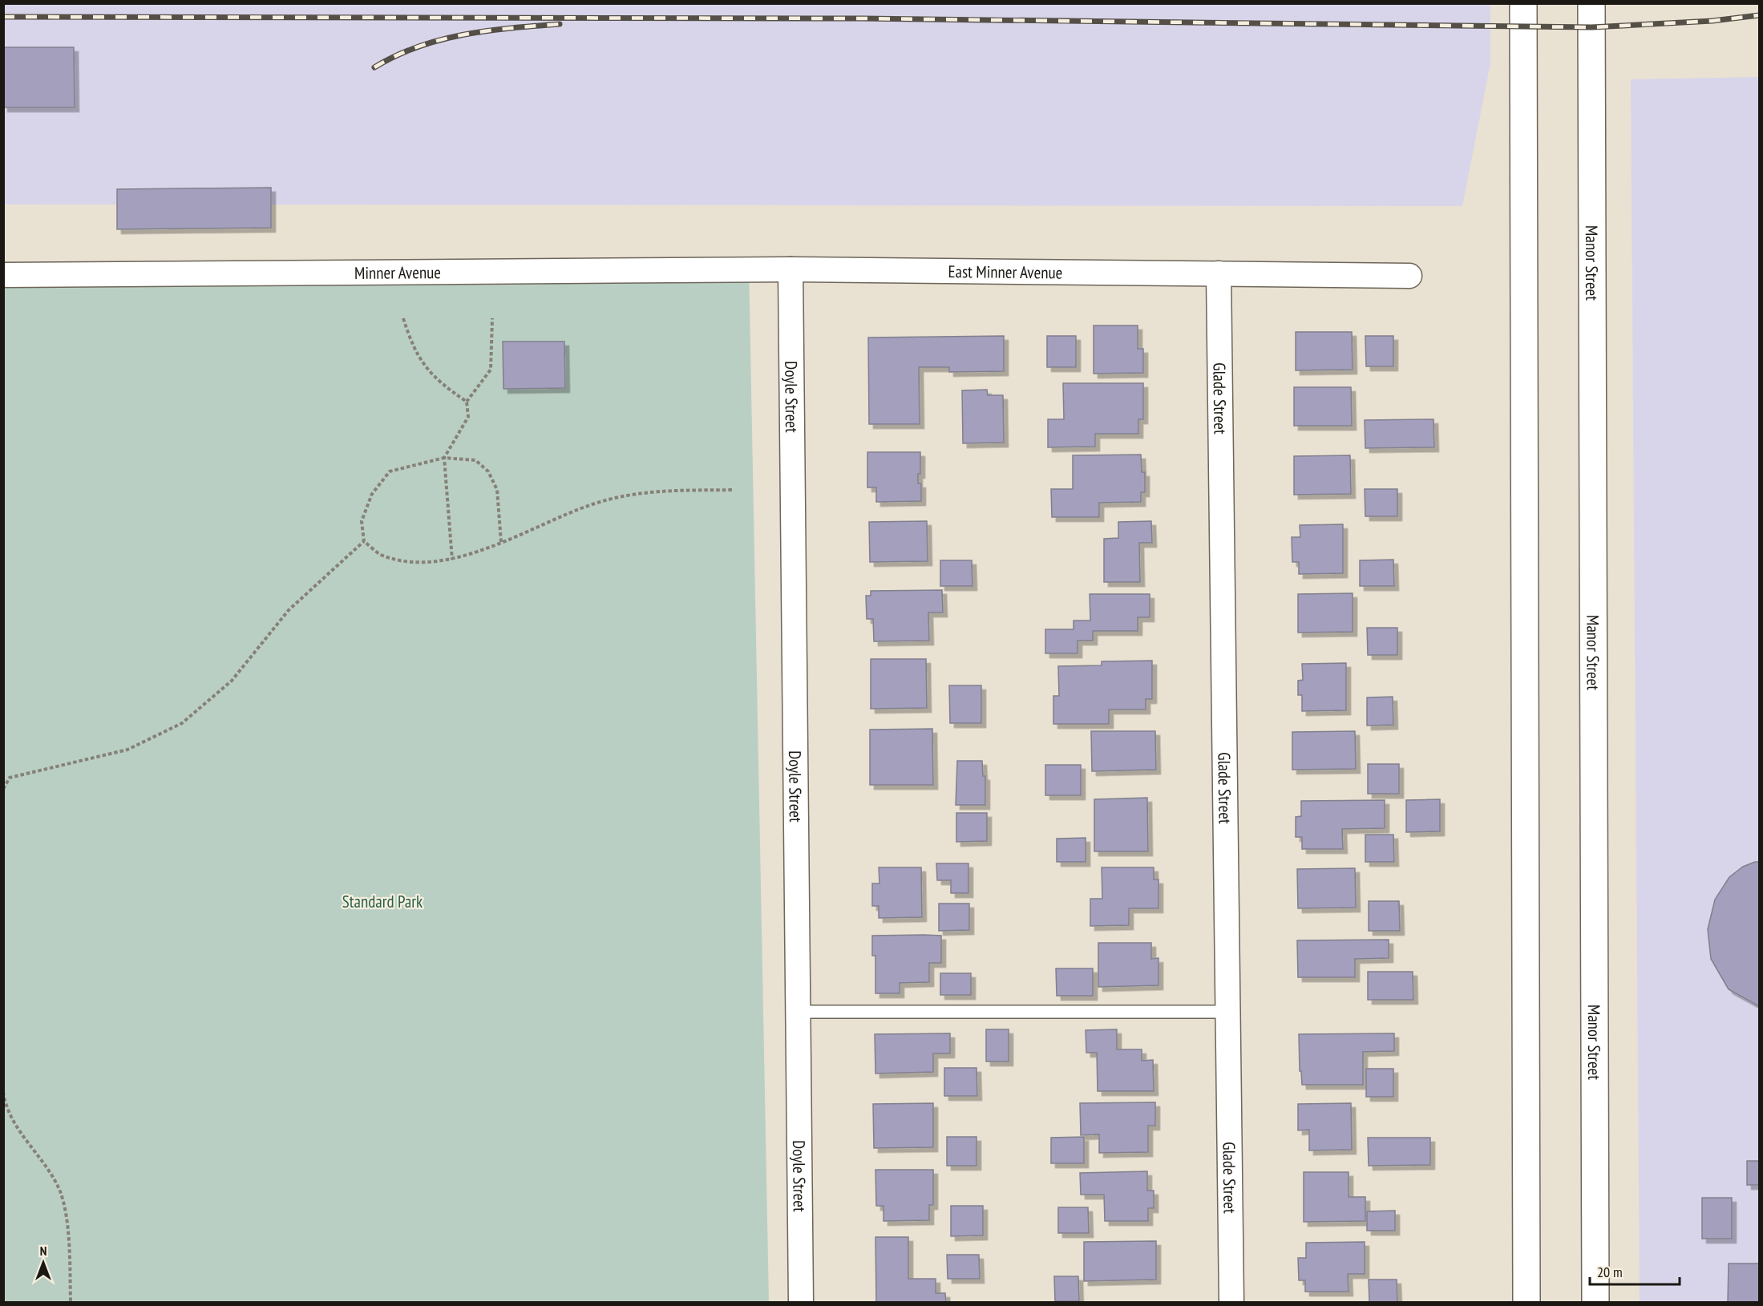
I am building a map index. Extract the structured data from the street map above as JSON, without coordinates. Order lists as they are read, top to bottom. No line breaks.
{"streets":{"main road":["Manor Street"],"street":["Minner Avenue","East Minner Avenue","Doyle Street","Glade Street"]},"crossings":[["Minner Avenue","East Minner Avenue"],["Minner Avenue","Doyle Street"],["East Minner Avenue","Doyle Street"],["East Minner Avenue","Glade Street"]],"parks":["Standard Park"],"scale_bar":"20 m","north":"top"}
